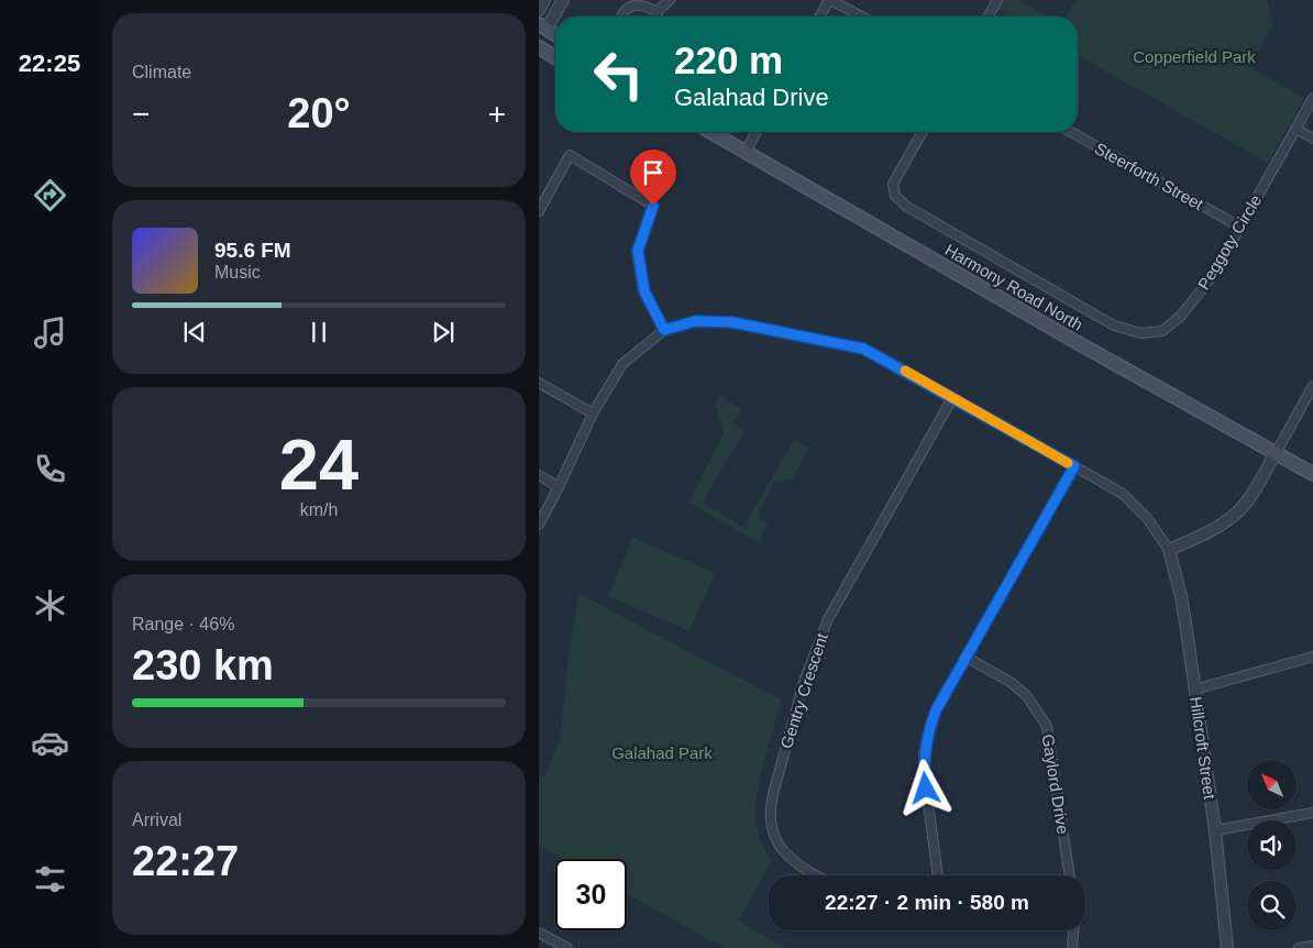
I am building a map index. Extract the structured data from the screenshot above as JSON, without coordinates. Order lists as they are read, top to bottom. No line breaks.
{"streets":{"main road":["Harmony Road North"],"street":["Steerforth Street","Peggoty Circle","Gentry Crescent","Hillcroft Street","Gaylord Drive"]},"crossings":[["Steerforth Street","Peggoty Circle"]],"parks":["Copperfield Park","Galahad Park"],"north":"top left","page":{"tabs":"22:25","tile":["Climate",["24","km/h"],["Range · 46%","230 km"],["Arrival","22:27"]],"turn":["220 m","Galahad Drive"],"heat":["−","20°","+"],"song":["95.6 FM","Music"],"limit":"30","trip":"22:27 · 2 min · 580 m"}}
